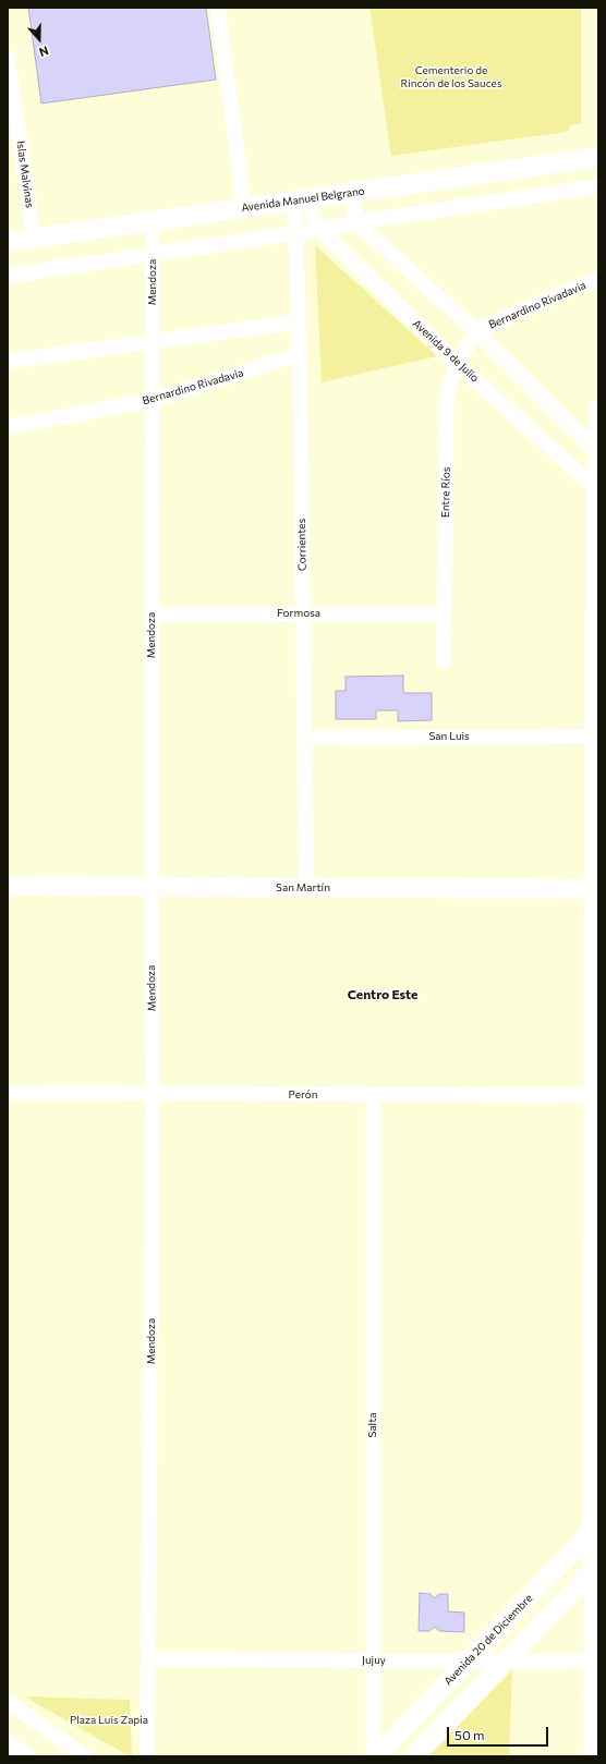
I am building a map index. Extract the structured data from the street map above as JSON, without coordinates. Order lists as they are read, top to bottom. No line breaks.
{"streets":{"street":["Islas Malvinas","Avenida Manuel Belgrano","Mendoza","Bernardino Rivadavia","Avenida 9 de Julio","Entre Ríos","Corrientes","Formosa","San Luis","San Martín","Perón","Salta","Avenida 20 de Diciembre","Jujuy"]},"crossings":[["Islas Malvinas","Avenida Manuel Belgrano"],["Avenida Manuel Belgrano","Mendoza"],["Avenida Manuel Belgrano","Avenida 9 de Julio"],["Avenida Manuel Belgrano","Corrientes"],["Mendoza","Bernardino Rivadavia"],["Mendoza","Formosa"],["Mendoza","San Martín"],["Mendoza","Perón"],["Mendoza","Jujuy"],["Bernardino Rivadavia","Entre Ríos"],["Bernardino Rivadavia","Corrientes"],["Avenida 9 de Julio","Entre Ríos"],["Avenida 9 de Julio","Corrientes"],["Entre Ríos","Formosa"],["Corrientes","Formosa"],["Corrientes","San Luis"],["Corrientes","San Martín"],["Perón","Salta"],["Salta","Jujuy"],["Avenida 20 de Diciembre","Jujuy"]],"districts":["Centro Este"],"parks":["Cementerio de Rincón de los Sauces","Plaza Luis Zapia"],"scale_bar":"50 m","north":"bottom"}
